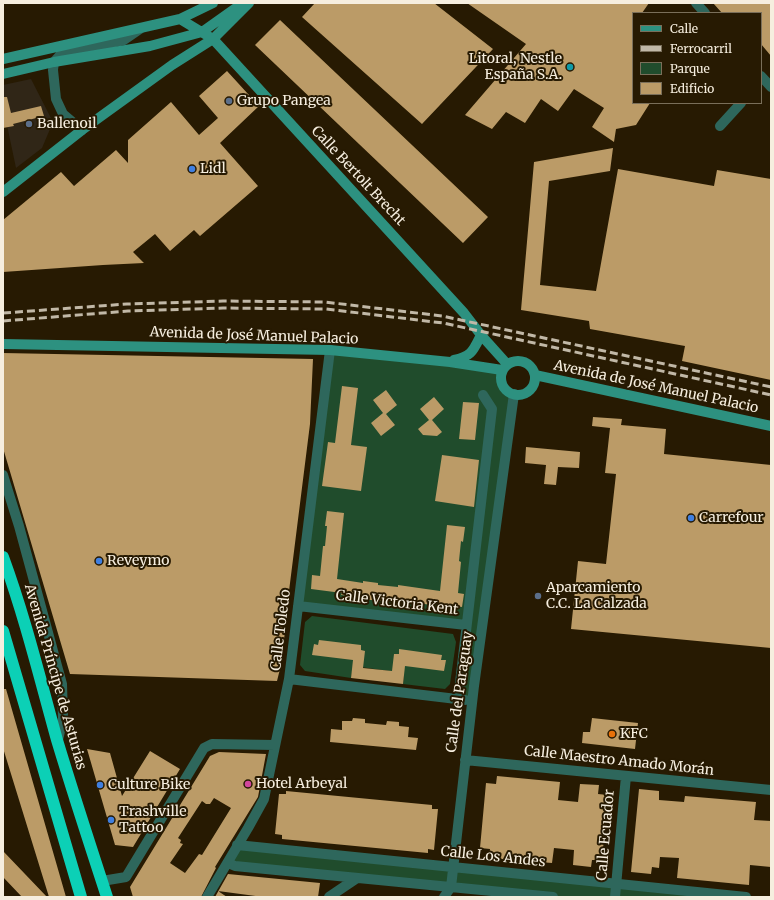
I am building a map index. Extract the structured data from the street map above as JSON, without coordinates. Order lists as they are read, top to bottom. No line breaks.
{"streets":{"highway":["Avenida Príncipe de Asturias"],"street":["Calle Bertolt Brecht","Avenida de José Manuel Palacio","Calle Victoria Kent","Calle Toledo","Calle del Paraguay","Calle Maestro Amado Morán","Calle Ecuador","Calle Los Andes"]},"crossings":[["Calle Bertolt Brecht","Avenida de José Manuel Palacio"],["Calle Bertolt Brecht","Calle del Paraguay"],["Avenida de José Manuel Palacio","Calle Toledo"],["Avenida de José Manuel Palacio","Calle del Paraguay"],["Calle Victoria Kent","Calle Toledo"],["Calle Victoria Kent","Calle del Paraguay"],["Calle Toledo","Calle Los Andes"],["Calle del Paraguay","Calle Maestro Amado Morán"],["Calle del Paraguay","Calle Los Andes"],["Calle Maestro Amado Morán","Calle Ecuador"],["Calle Ecuador","Calle Los Andes"]],"places":["Litoral, Nestle España S.A.","Grupo Pangea","Ballenoil","Lidl","Carrefour","Reveymo","Aparcamiento C.C. La Calzada","KFC","Hotel Arbeyal","Culture Bike","Trashville Tattoo"],"legend":["Calle","Ferrocarril","Parque","Edificio"]}
